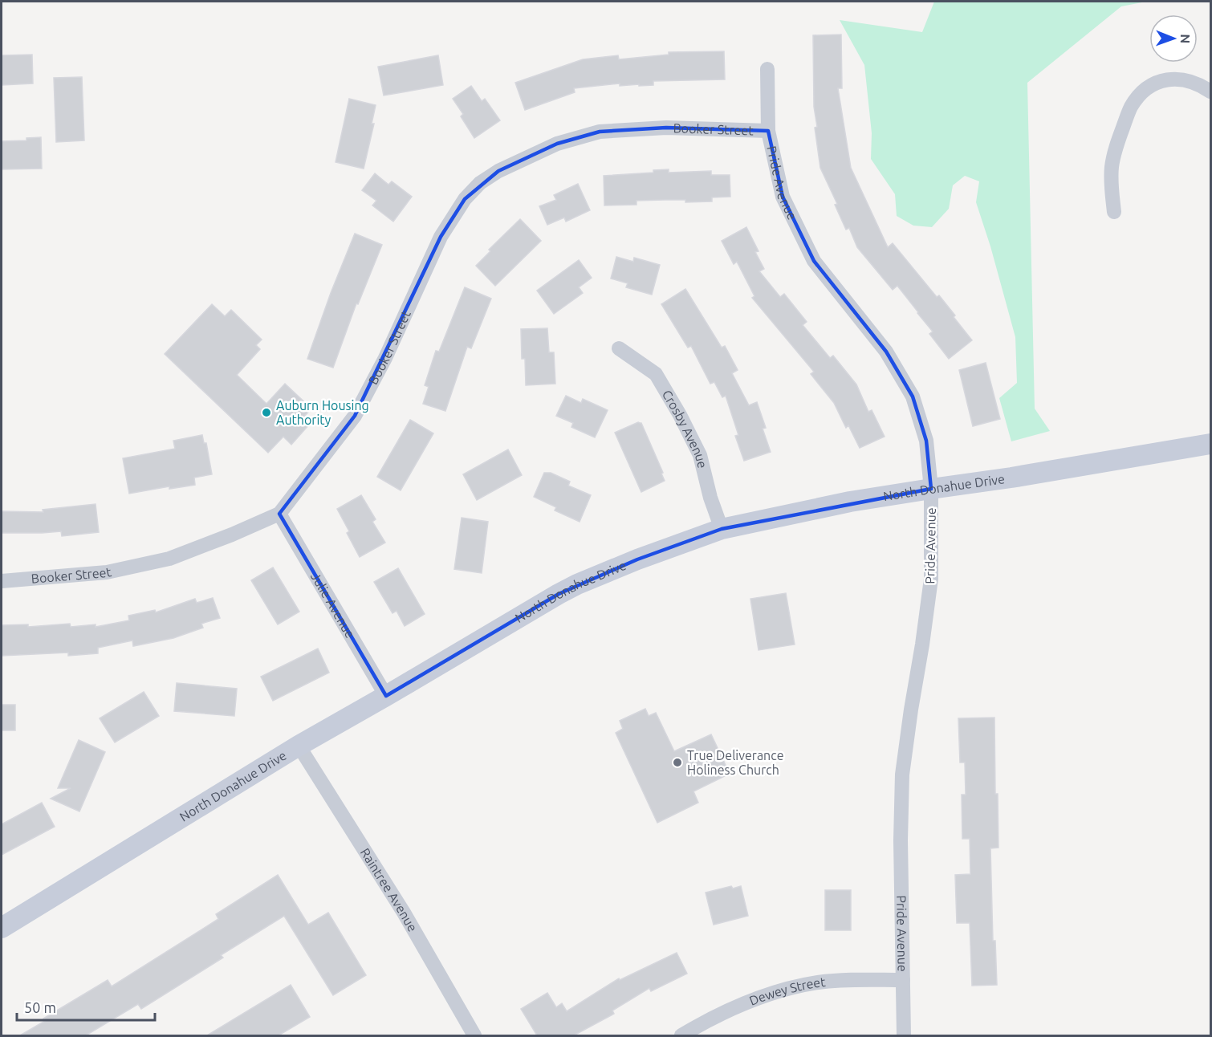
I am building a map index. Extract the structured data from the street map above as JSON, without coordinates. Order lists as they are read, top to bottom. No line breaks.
{"streets":{"street":["Booker Street","Pride Avenue","Crosby Avenue","North Donahue Drive","Julie Avenue","Raintree Avenue","Dewey Street"]},"crossings":[["Booker Street","Pride Avenue"],["Booker Street","Julie Avenue"],["Pride Avenue","North Donahue Drive"],["Pride Avenue","Dewey Street"],["Crosby Avenue","North Donahue Drive"],["North Donahue Drive","Julie Avenue"],["North Donahue Drive","Raintree Avenue"]],"places":["Auburn Housing Authority","True Deliverance Holiness Church"],"scale_bar":"50 m","north":"right"}
